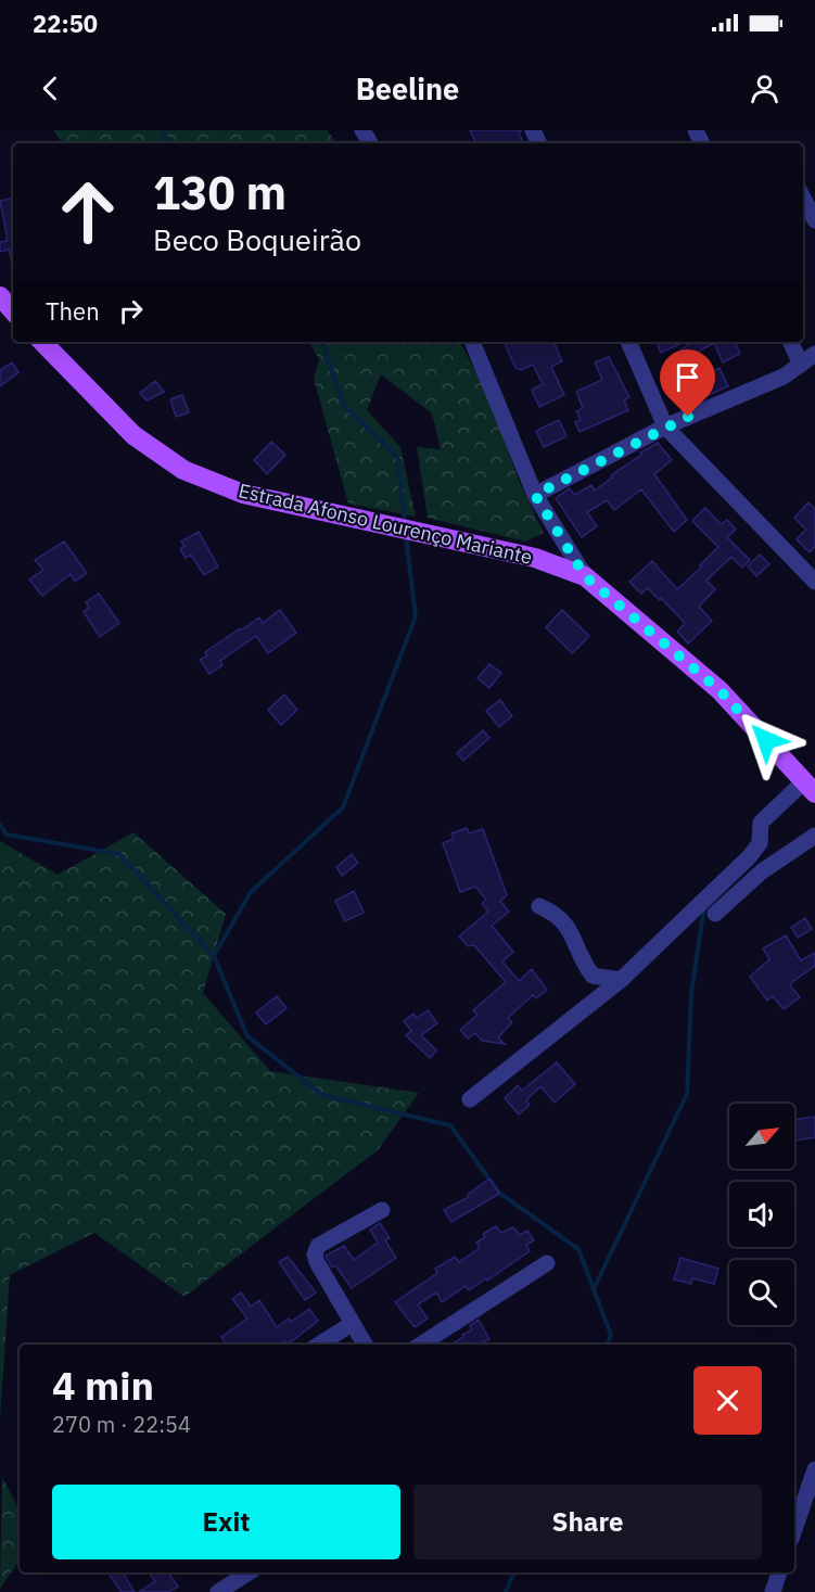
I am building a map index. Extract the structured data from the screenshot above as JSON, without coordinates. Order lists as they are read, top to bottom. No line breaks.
{"streets":{"main road":["Estrada Afonso Lourenço Mariante"]},"north":"top right","page":{"status":"22:50","header":"Beeline","turn":["130 m","Beco Boqueirão"],"then":"Then","heading":["4 min","270 m · 22:54"],"buttons":["Exit","Share"]}}
